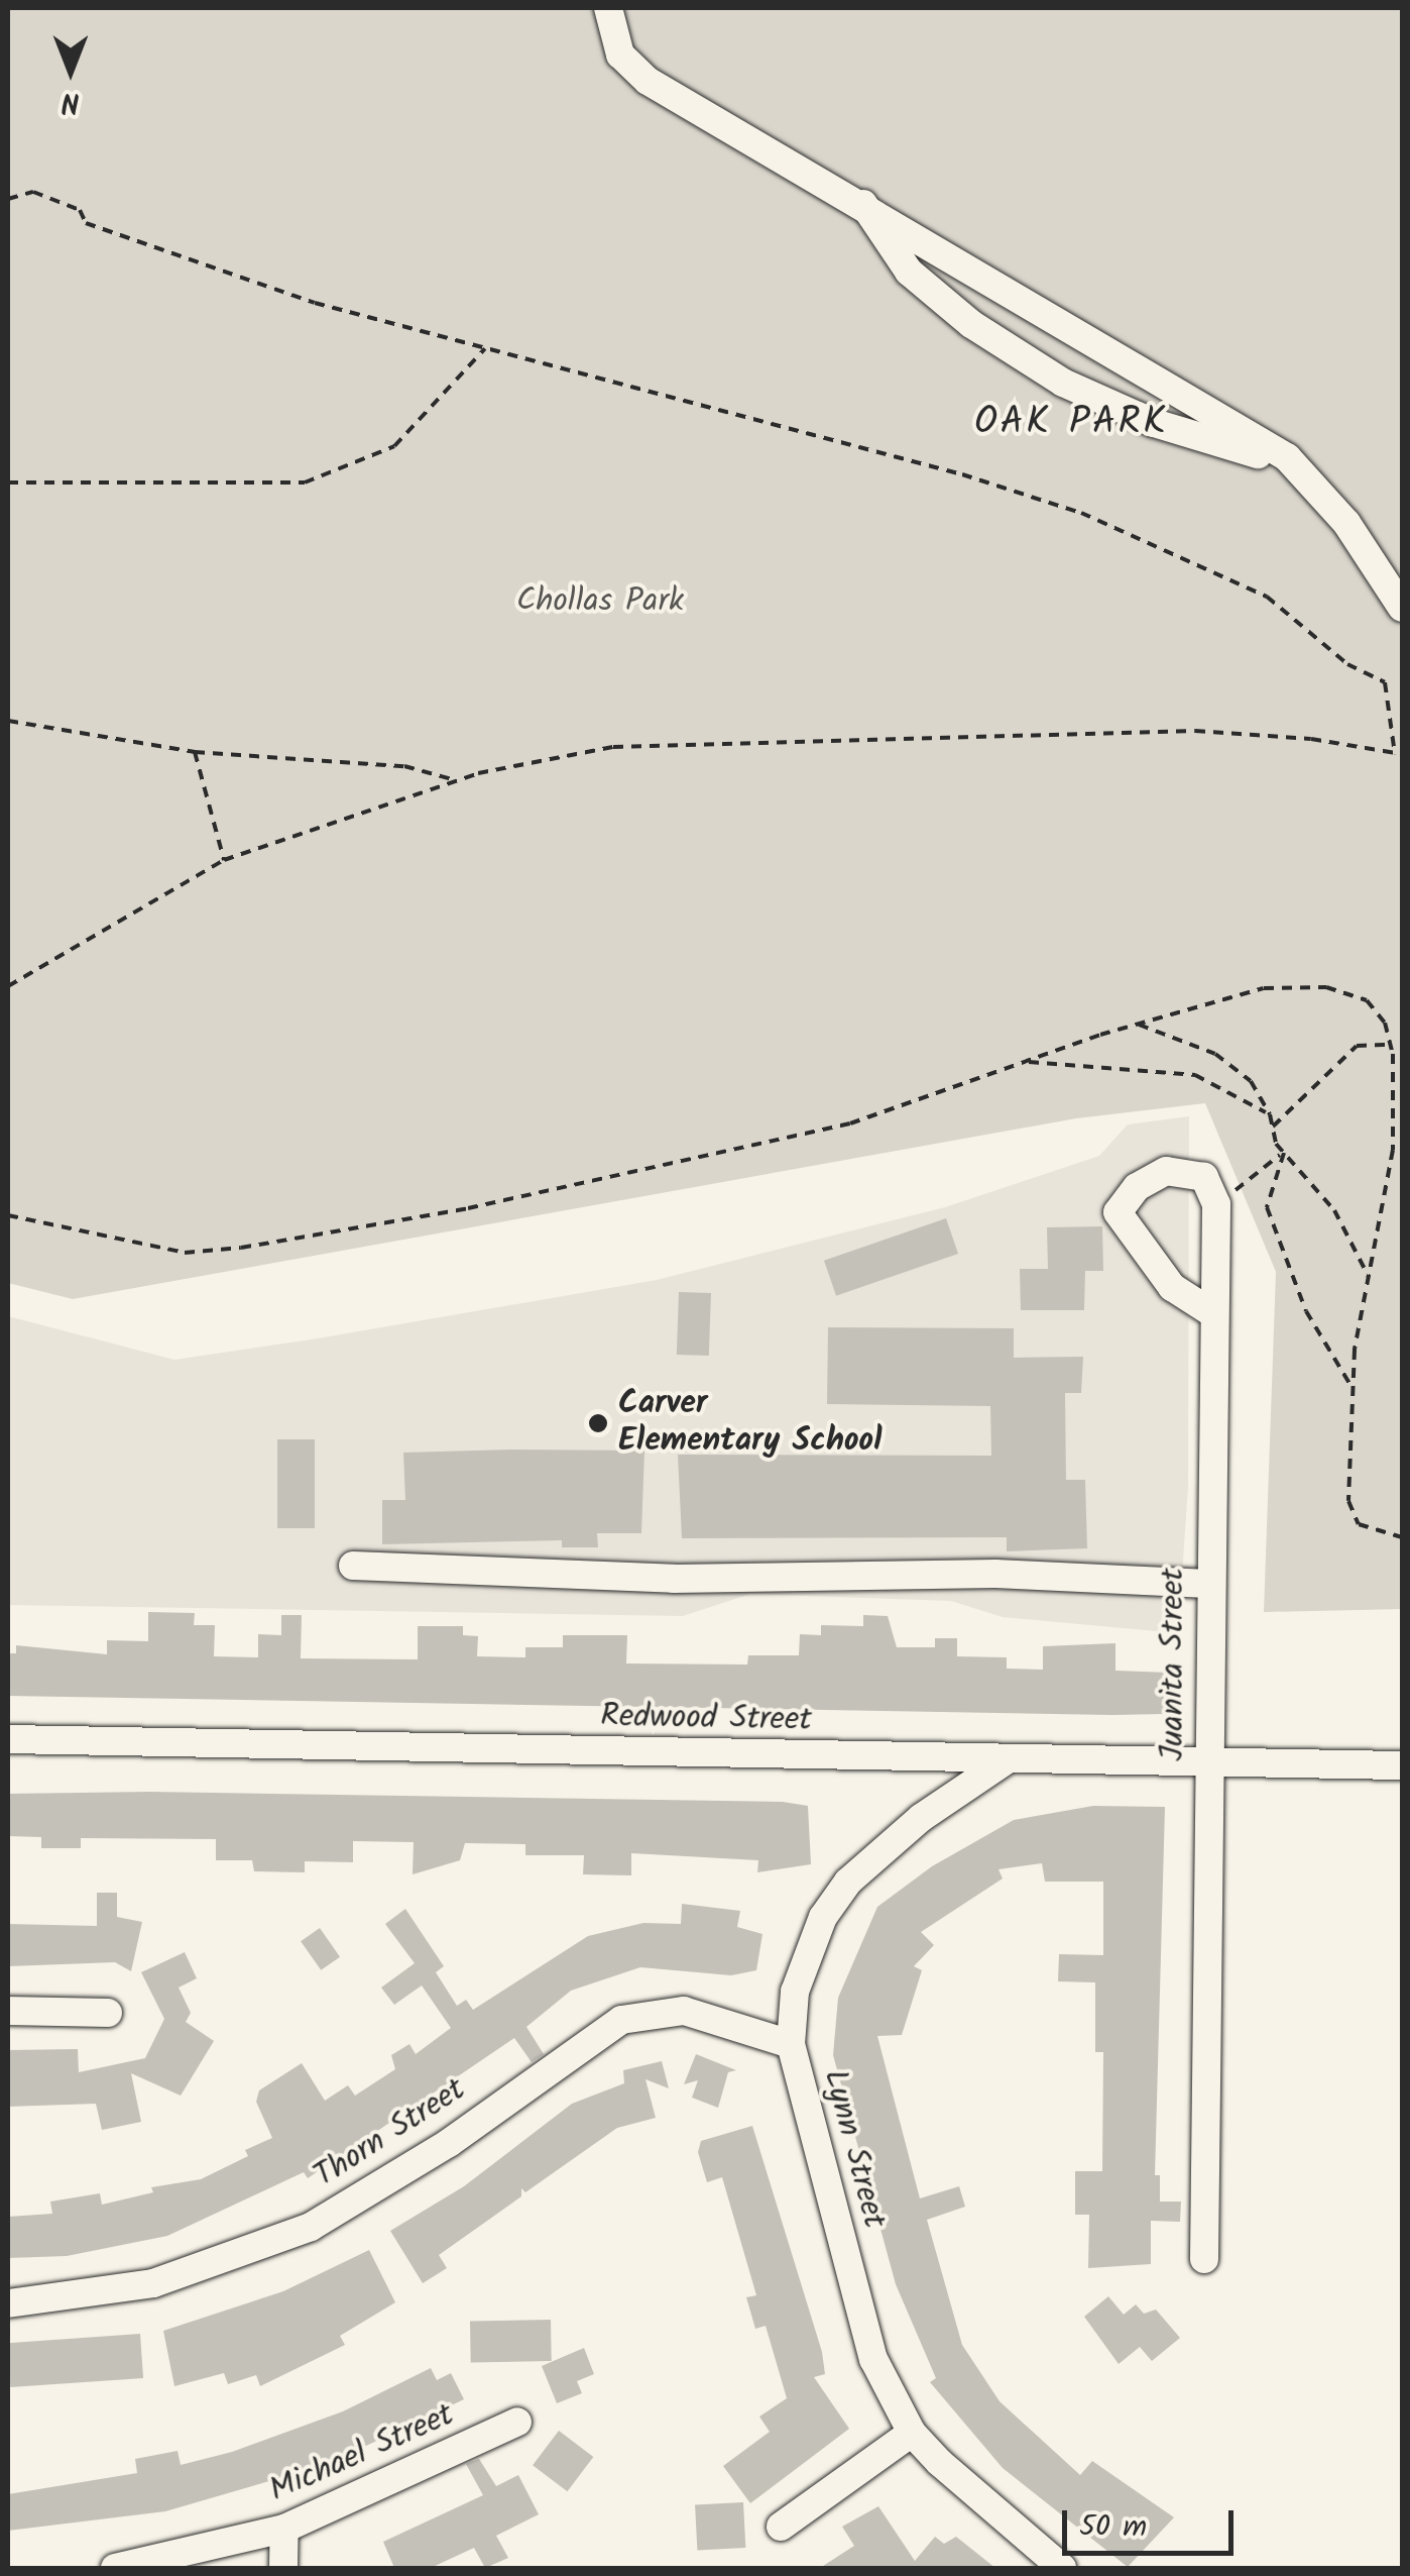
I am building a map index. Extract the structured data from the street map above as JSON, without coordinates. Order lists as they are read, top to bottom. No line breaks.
{"streets":{"street":["Juanita Street","Redwood Street","Thorn Street","Lynn Street","Michael Street"]},"crossings":[["Juanita Street","Redwood Street"],["Redwood Street","Lynn Street"],["Thorn Street","Lynn Street"]],"districts":["OAK PARK"],"parks":["Chollas Park"],"places":["Carver Elementary School"],"scale_bar":"50 m","north":"bottom"}
